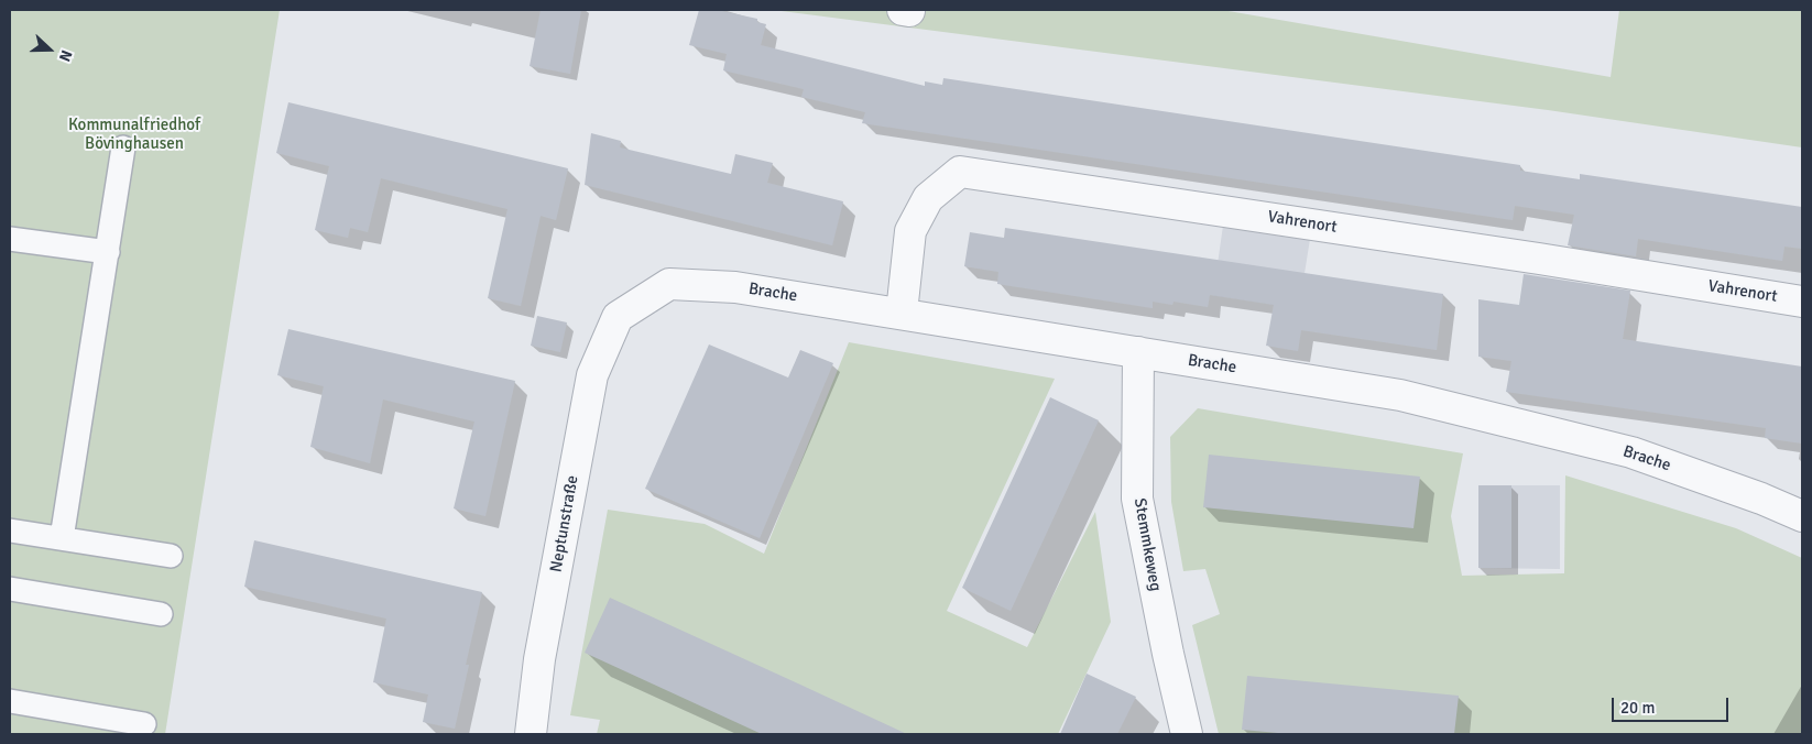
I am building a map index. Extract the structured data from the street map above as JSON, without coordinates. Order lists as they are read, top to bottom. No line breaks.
{"streets":{"street":["Vahrenort","Brache","Neptunstraße","Stemmkeweg"]},"crossings":[["Vahrenort","Brache"],["Brache","Neptunstraße"],["Brache","Stemmkeweg"]],"parks":["Kommunalfriedhof Bövinghausen"],"scale_bar":"20 m","north":"right"}
